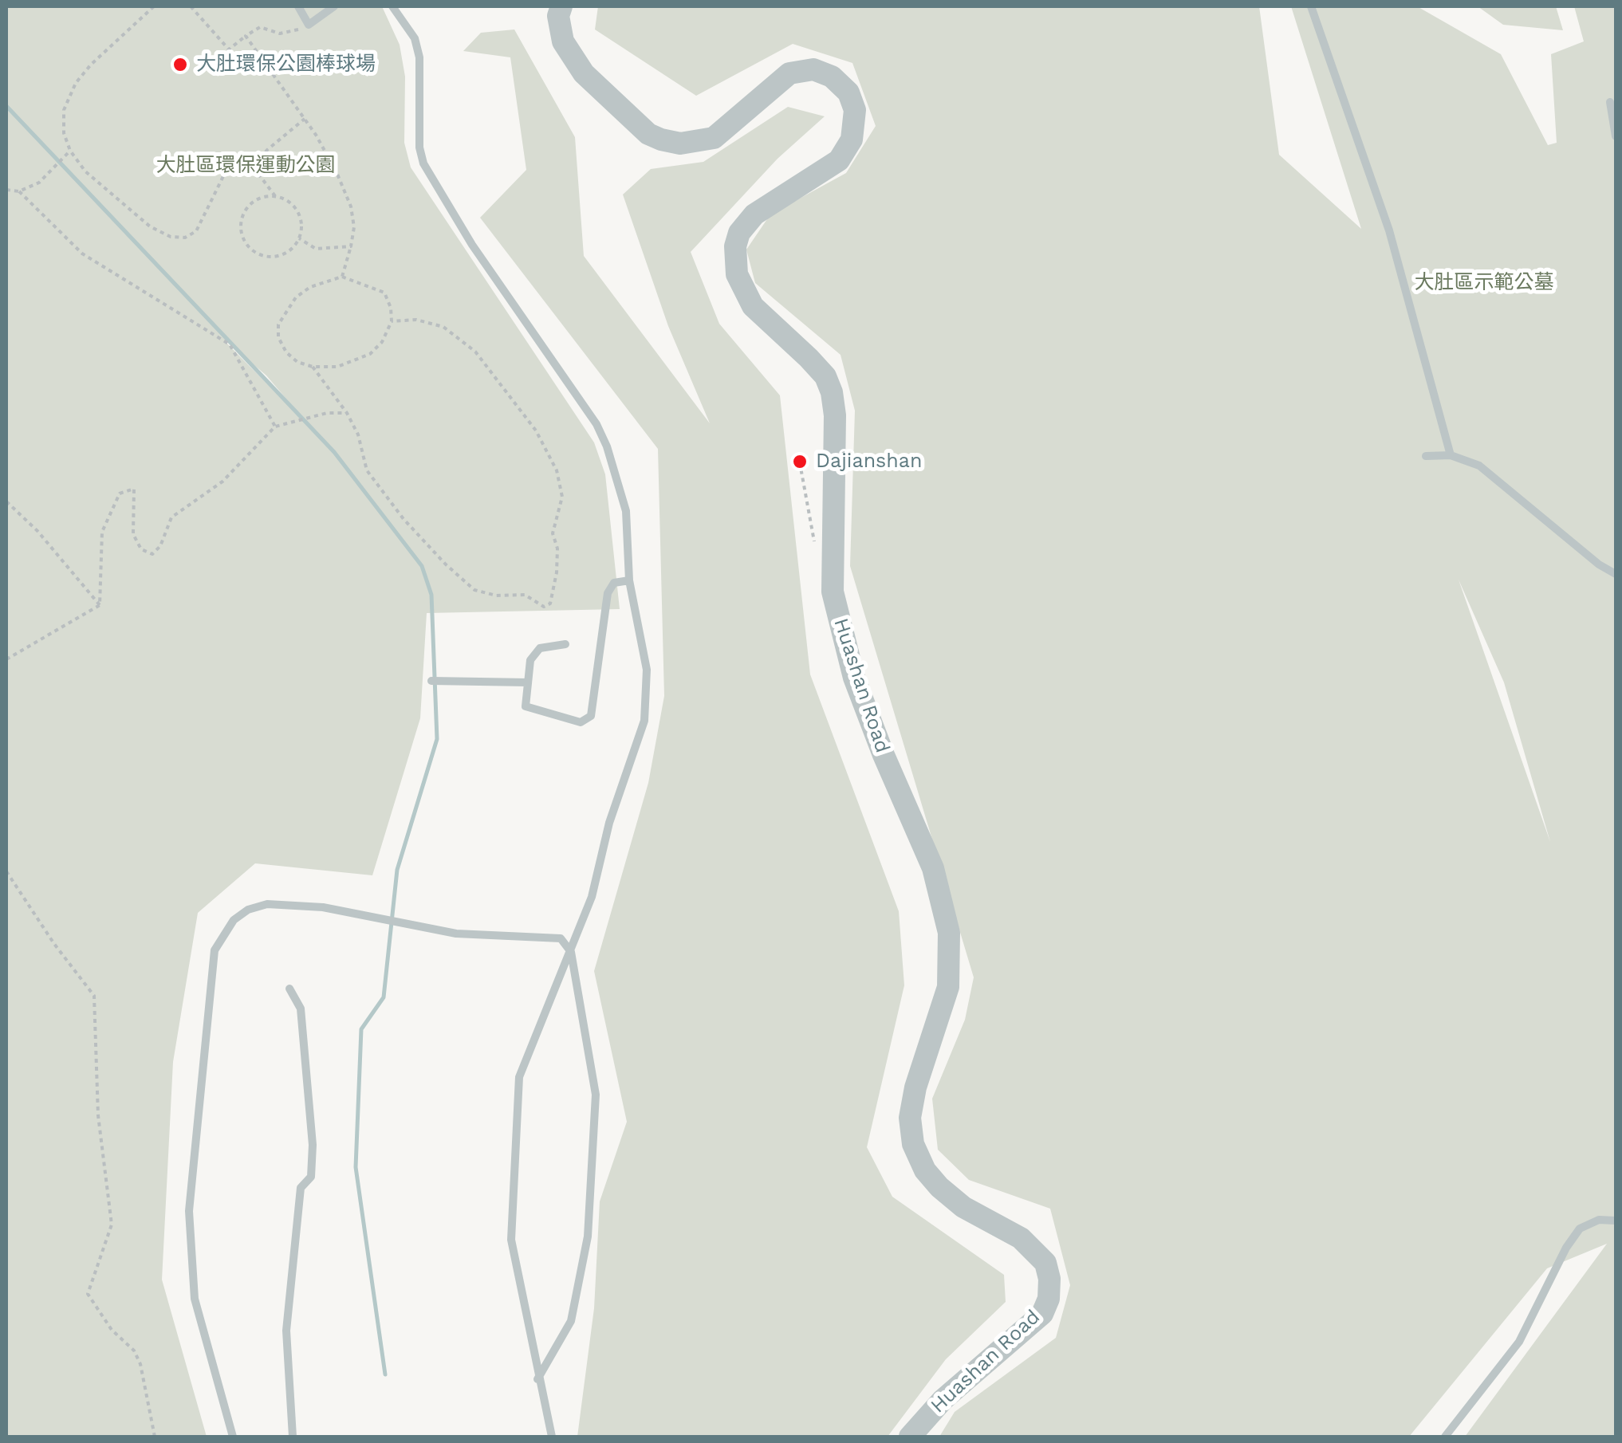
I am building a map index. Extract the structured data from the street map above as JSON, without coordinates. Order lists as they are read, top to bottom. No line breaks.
{"streets":{"street":["Huashan Road"]},"parks":["大肚區環保運動公園","大肚區示範公墓"],"places":["大肚環保公園棒球場","Dajianshan"]}
